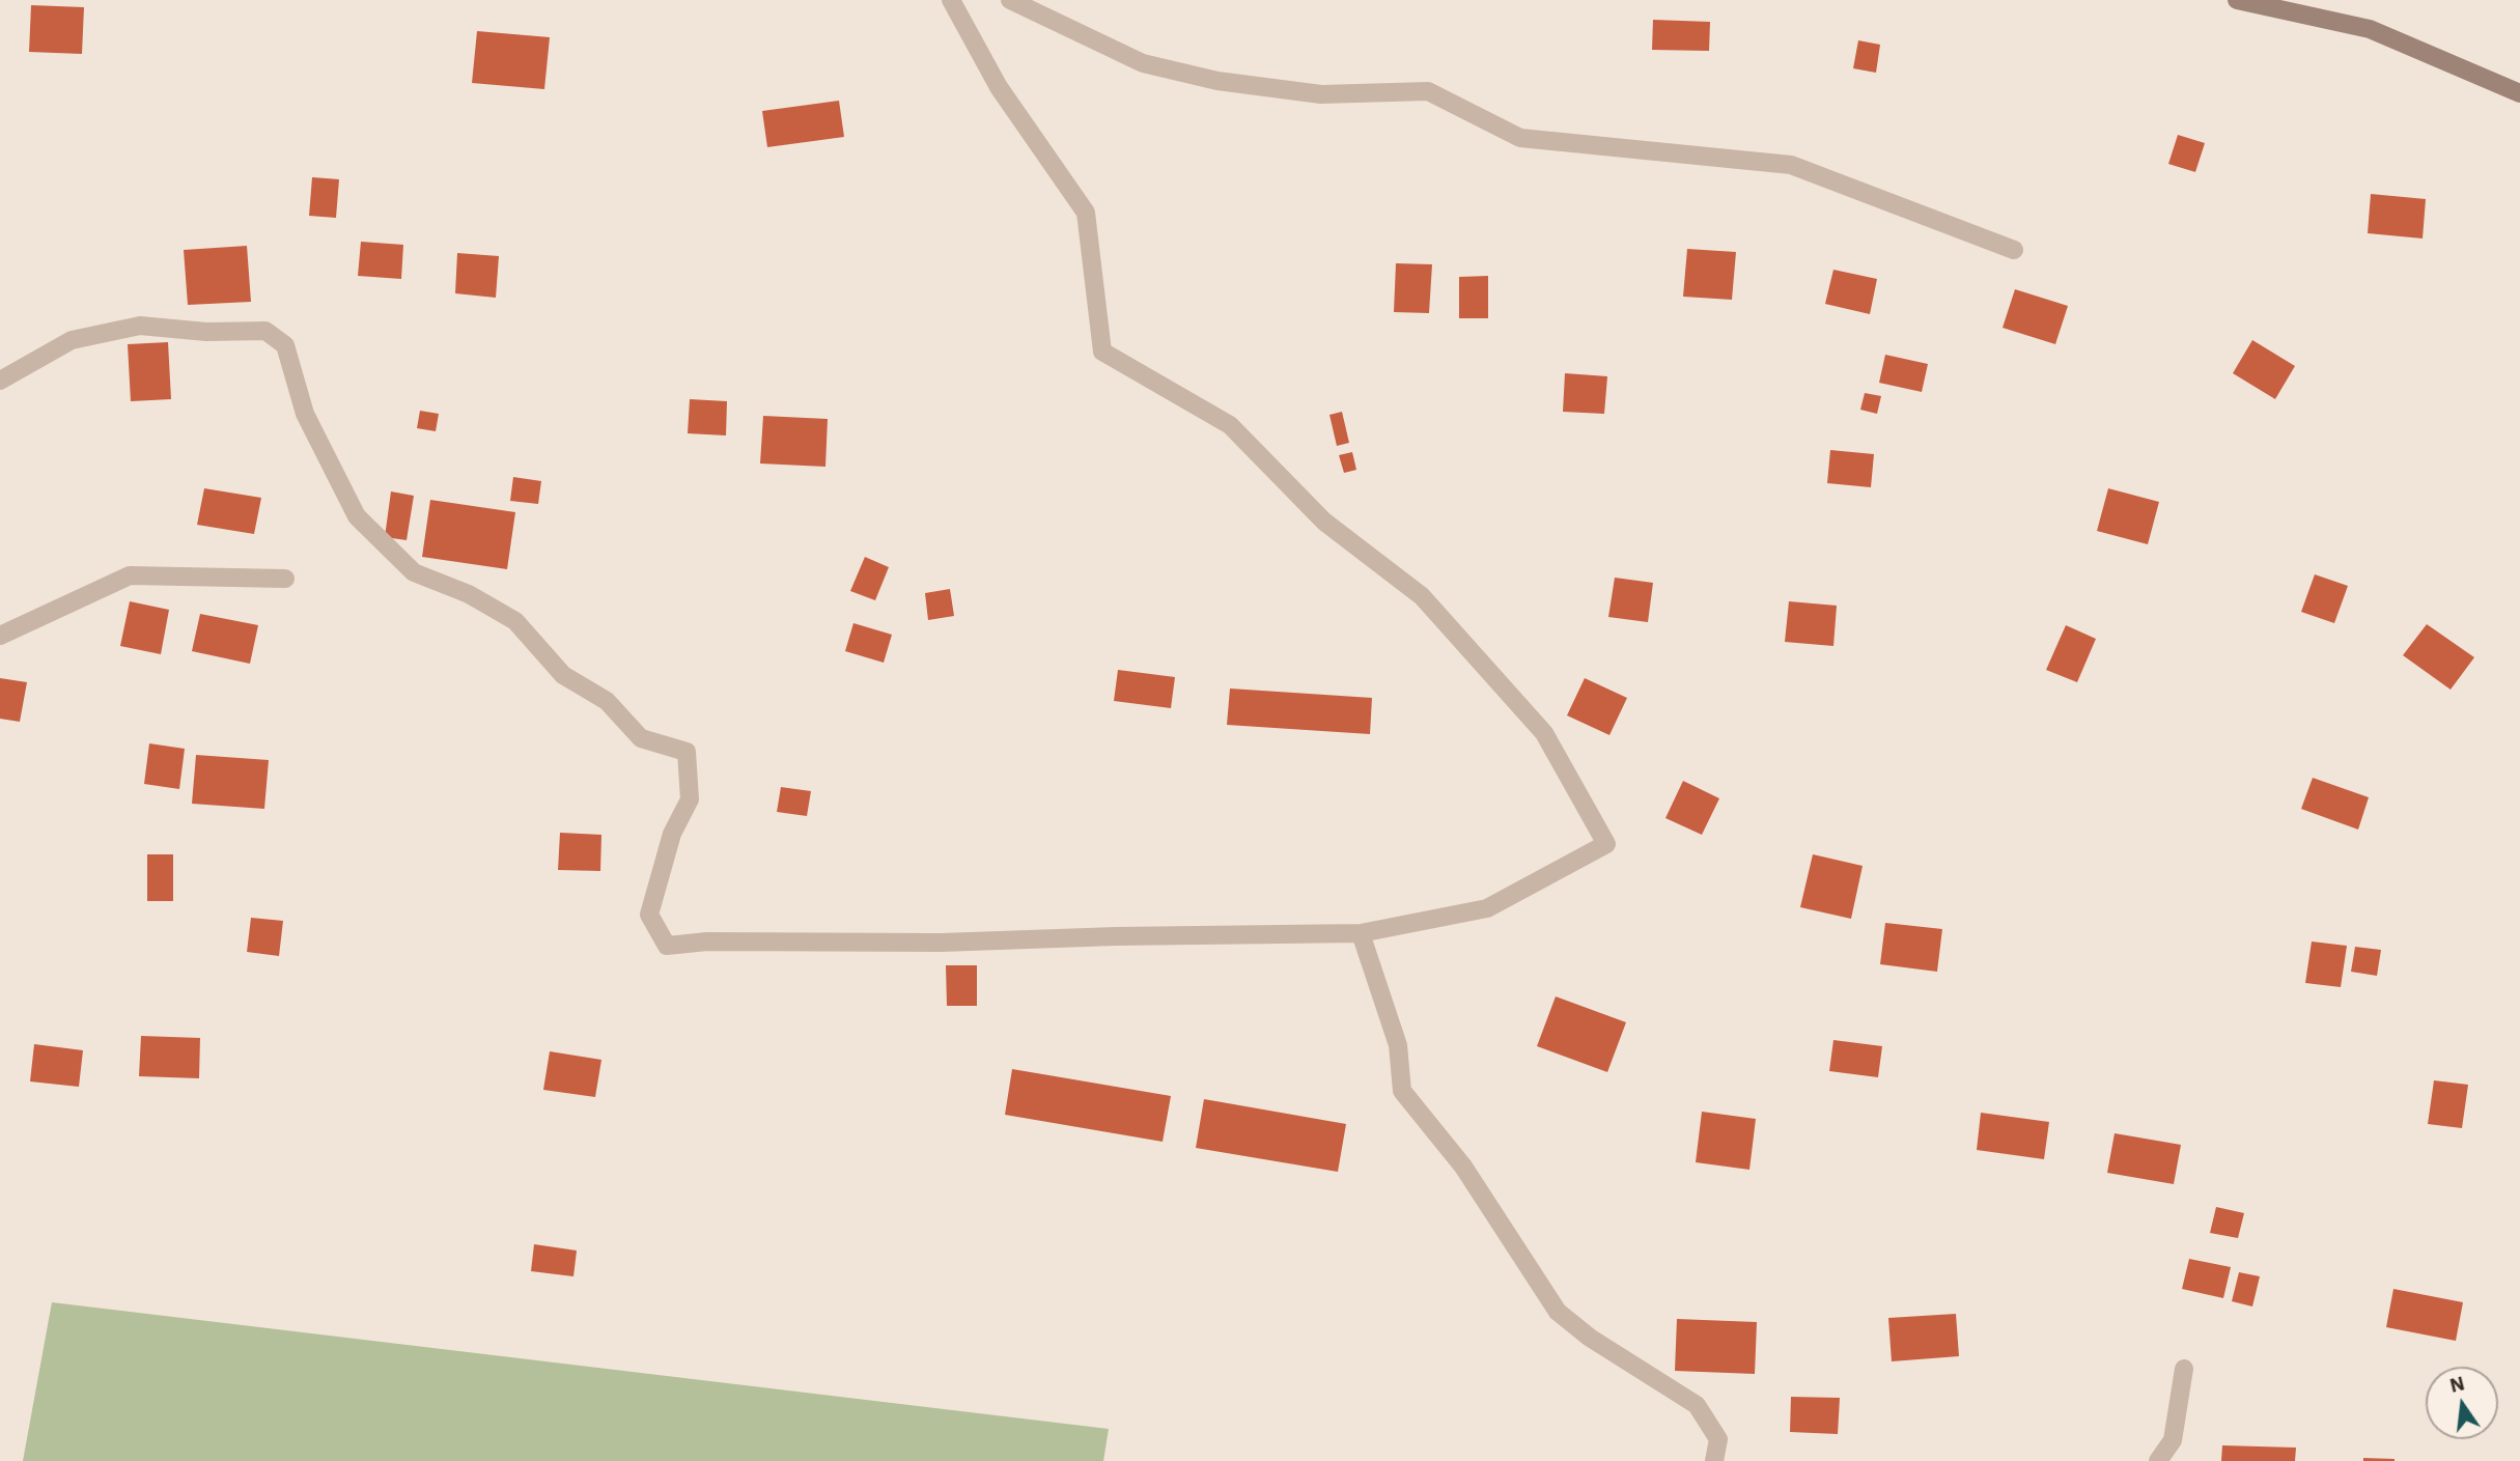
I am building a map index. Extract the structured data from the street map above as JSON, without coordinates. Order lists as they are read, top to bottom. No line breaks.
{"north":"top"}
